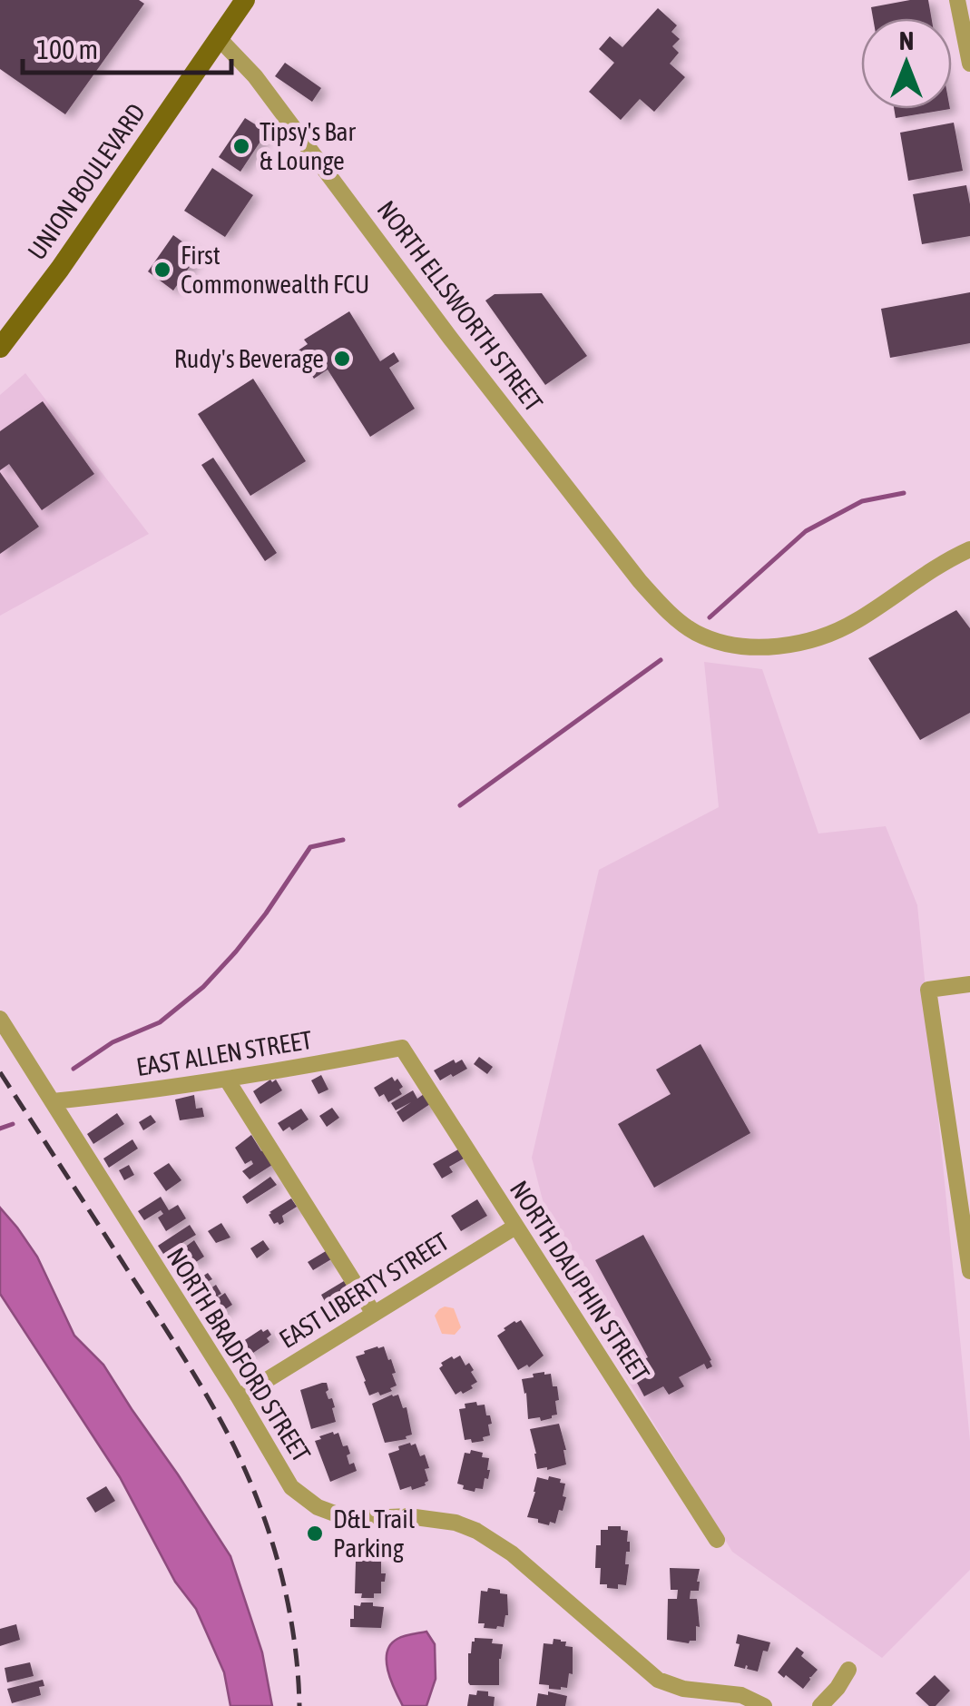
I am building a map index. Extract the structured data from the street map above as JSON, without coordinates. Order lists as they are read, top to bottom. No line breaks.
{"streets":{"main road":["UNION BOULEVARD"],"street":["NORTH ELLSWORTH STREET","EAST ALLEN STREET","NORTH DAUPHIN STREET","EAST LIBERTY STREET","NORTH BRADFORD STREET"]},"crossings":[["UNION BOULEVARD","NORTH ELLSWORTH STREET"],["EAST ALLEN STREET","NORTH DAUPHIN STREET"],["EAST ALLEN STREET","NORTH BRADFORD STREET"],["NORTH DAUPHIN STREET","EAST LIBERTY STREET"],["EAST LIBERTY STREET","NORTH BRADFORD STREET"]],"places":["Tipsy's Bar & Lounge","First Commonwealth FCU","Rudy's Beverage","D&L Trail Parking"],"scale_bar":"100 m","north":"top"}
